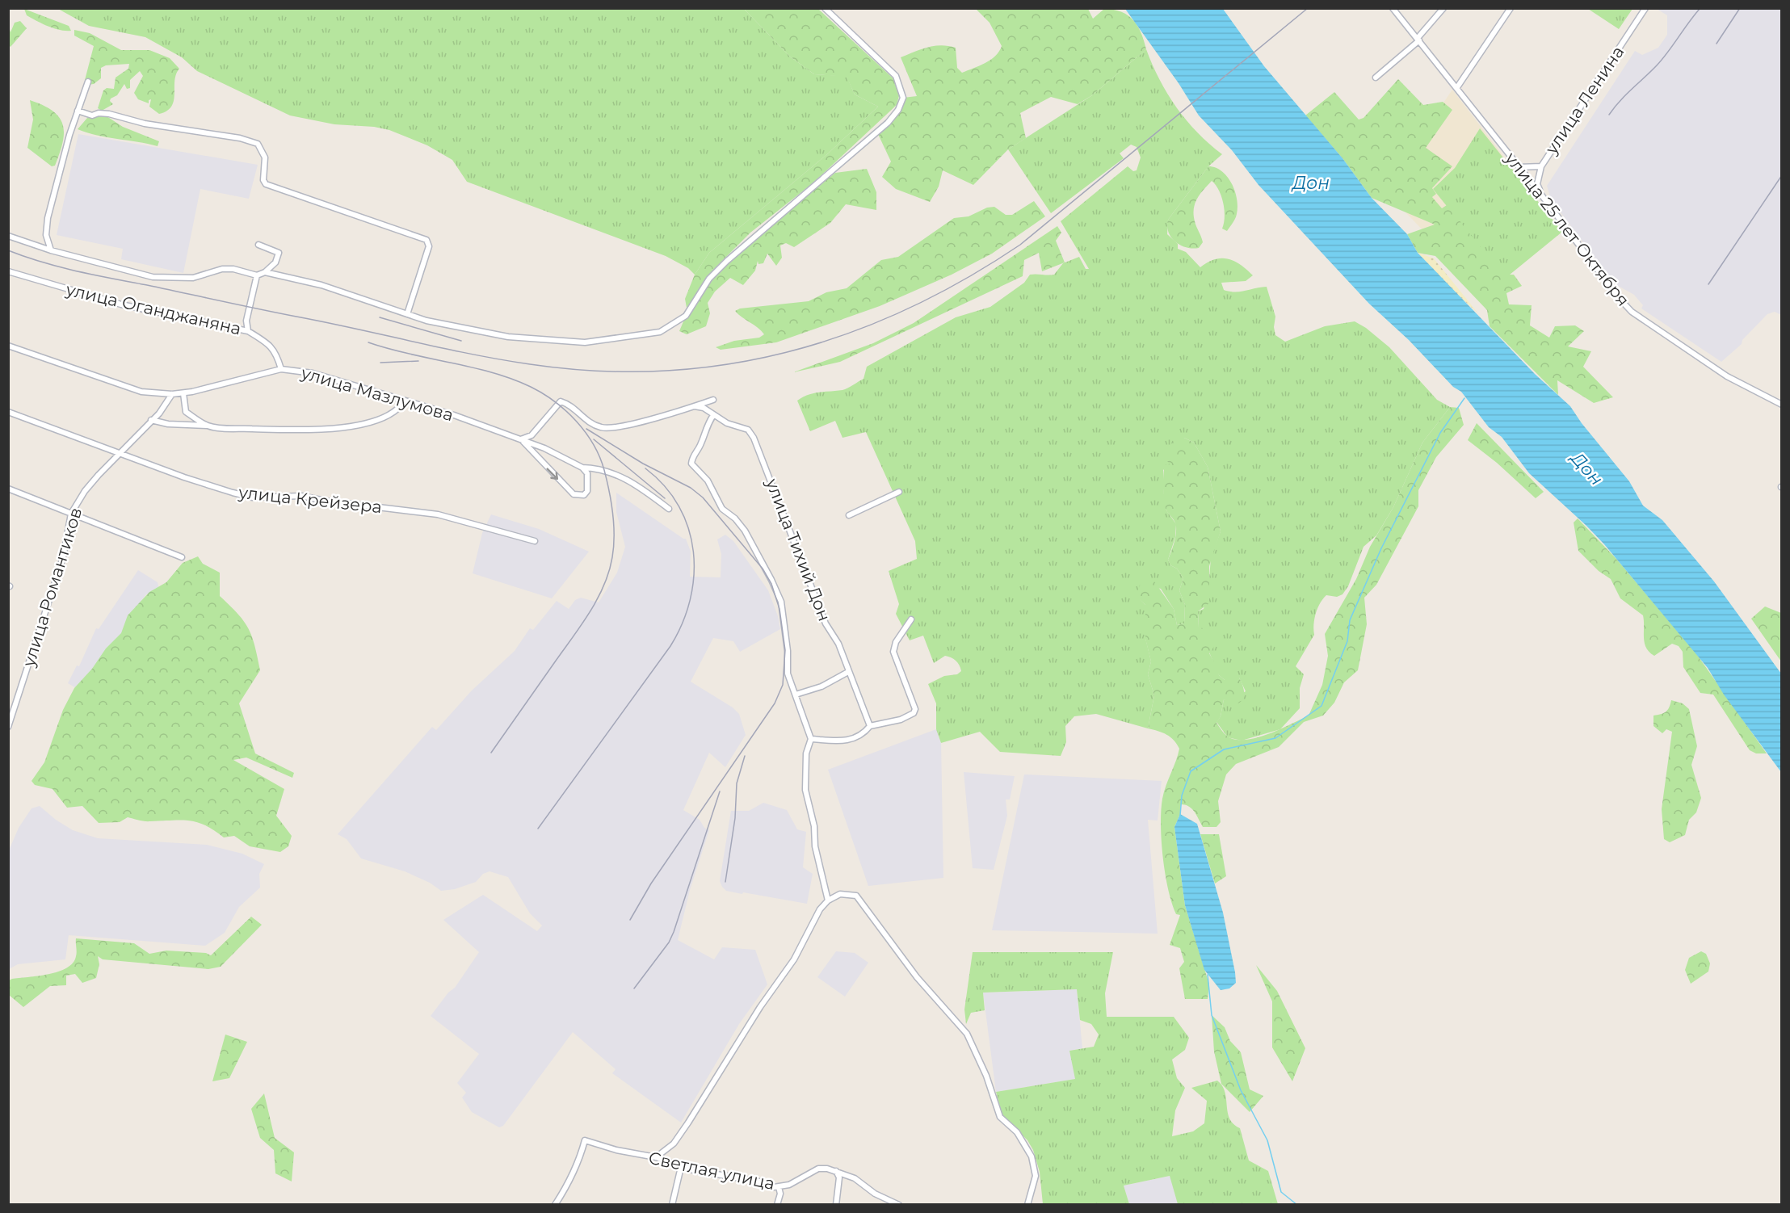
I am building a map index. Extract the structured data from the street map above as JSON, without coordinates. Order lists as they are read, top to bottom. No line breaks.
{"streets":{"street":["улица Ленина","улица 25 лет Октября","улица Оганджаняна","улица Мазлумова","улица Крейзера","улица Тихий Дон","улица Романтиков","Светлая улица"]},"crossings":[["улица Ленина","улица 25 лет Октября"],["улица Оганджаняна","улица Мазлумова"],["улица Мазлумова","улица Романтиков"],["улица Крейзера","улица Романтиков"]],"water":["Дон"]}
